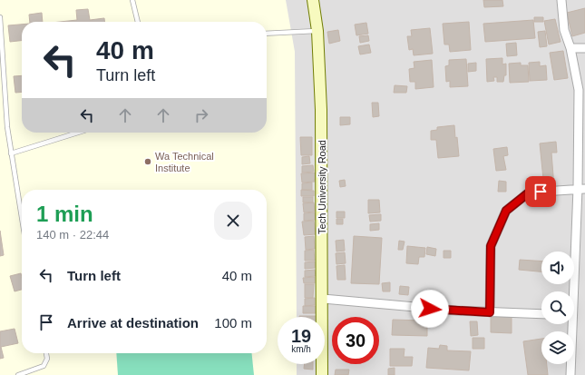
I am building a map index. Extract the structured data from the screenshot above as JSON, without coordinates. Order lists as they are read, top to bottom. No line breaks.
{"streets":{"street":["Tech University Road"]},"places":["Wa Technical Institute"],"page":{"turn":["40 m","Turn left"],"heading":["1 min","140 m · 22:44"],"list":[{"name":"Turn left","value":"40 m"},{"name":"Arrive at destination","value":"100 m"}],"speed":"19 km/h","limit":"30"}}
